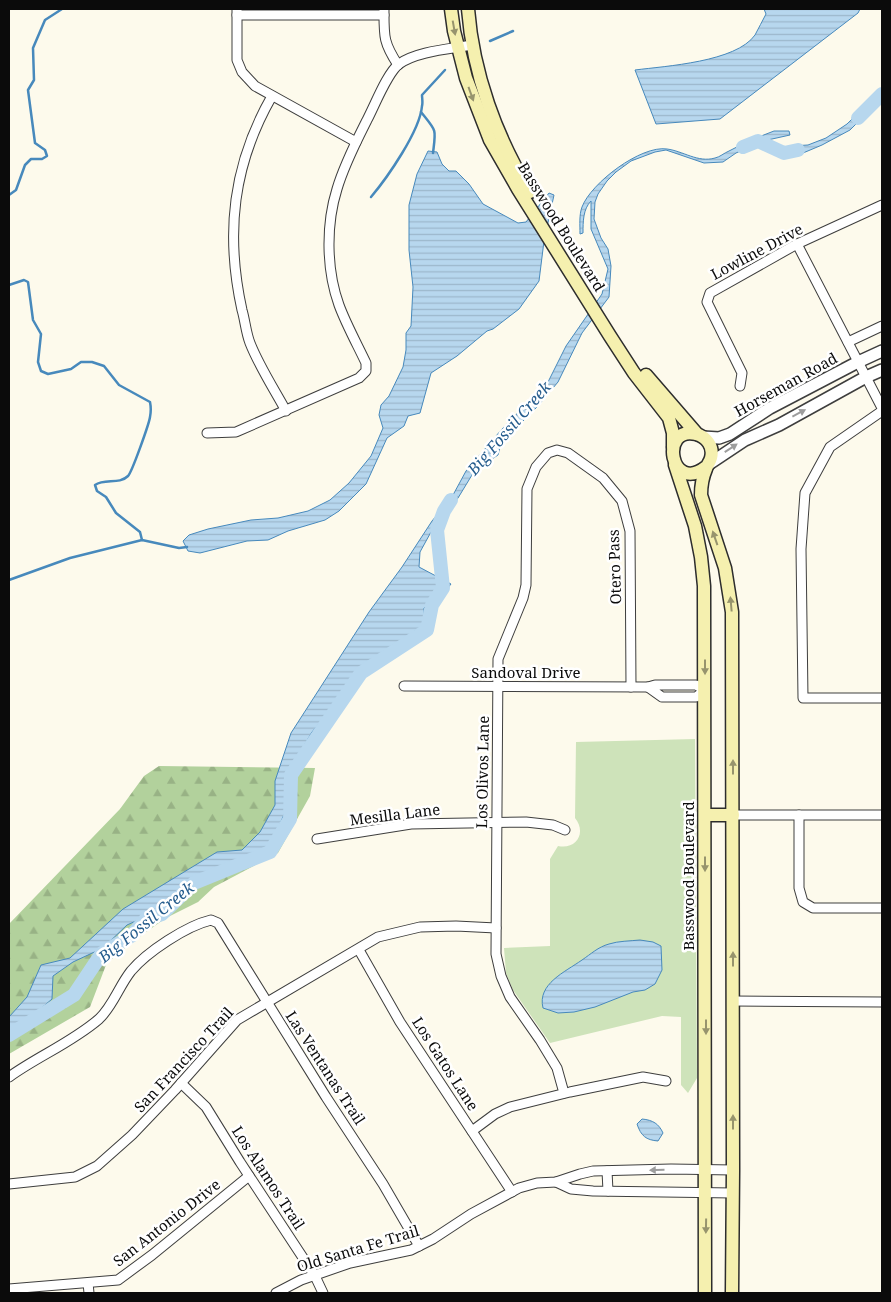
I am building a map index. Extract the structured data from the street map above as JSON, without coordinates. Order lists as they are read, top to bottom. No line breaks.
{"streets":{"main road":["Basswood Boulevard"],"street":["Lowline Drive","Horseman Road","Otero Pass","Sandoval Drive","Los Olivos Lane","Mesilla Lane","San Francisco Trail","Los Gatos Lane","Las Ventanas Trail","Los Alamos Trail","San Antonio Drive","Old Santa Fe Trail"]},"crossings":[["Basswood Boulevard","Horseman Road"],["Basswood Boulevard","Sandoval Drive"],["Basswood Boulevard","Old Santa Fe Trail"],["Otero Pass","Sandoval Drive"],["Otero Pass","Los Olivos Lane"],["Sandoval Drive","Los Olivos Lane"],["Los Olivos Lane","Mesilla Lane"],["Los Olivos Lane","San Francisco Trail"],["San Francisco Trail","Los Gatos Lane"],["San Francisco Trail","Las Ventanas Trail"],["San Francisco Trail","Los Alamos Trail"],["Los Gatos Lane","Old Santa Fe Trail"],["Las Ventanas Trail","Old Santa Fe Trail"],["Los Alamos Trail","San Antonio Drive"],["Los Alamos Trail","Old Santa Fe Trail"]],"water":["Big Fossil Creek"]}
